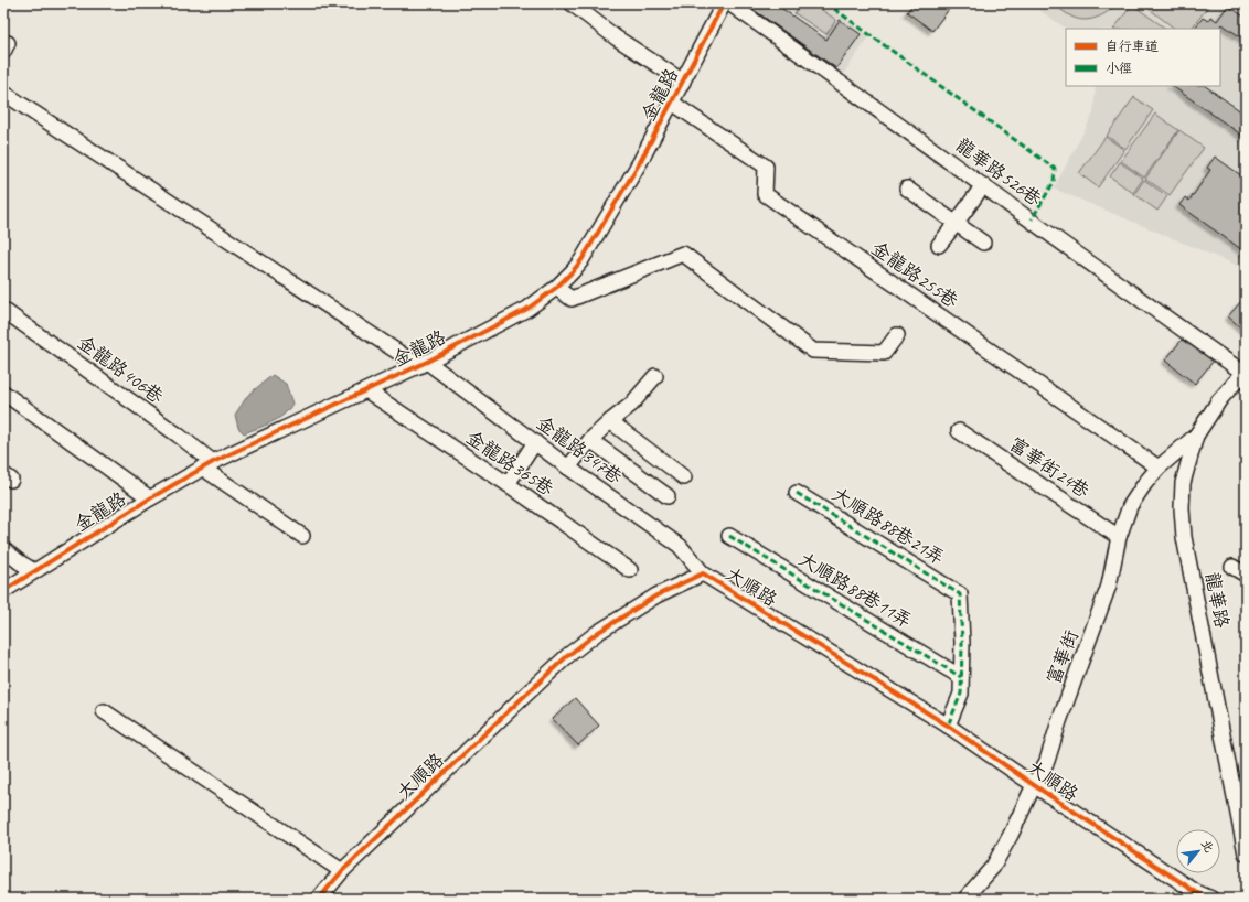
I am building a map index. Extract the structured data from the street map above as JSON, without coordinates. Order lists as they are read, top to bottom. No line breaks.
{"streets":{"street":["金龍路","龍華路526巷","金龍路255巷","金龍路406巷","金龍路347巷","金龍路365巷","富華街24巷","大順路88巷21弄","大順路","大順路88巷11弄","龍華路","富華街"]},"crossings":[["金龍路","金龍路255巷"],["金龍路","金龍路406巷"],["金龍路","金龍路347巷"],["金龍路","金龍路365巷"],["龍華路526巷","龍華路"],["金龍路255巷","富華街"],["金龍路347巷","大順路"],["富華街24巷","富華街"],["大順路88巷21弄","大順路88巷11弄"],["大順路","富華街"],["龍華路","富華街"]],"legend":["自行車道","小徑"],"north":"top right"}
